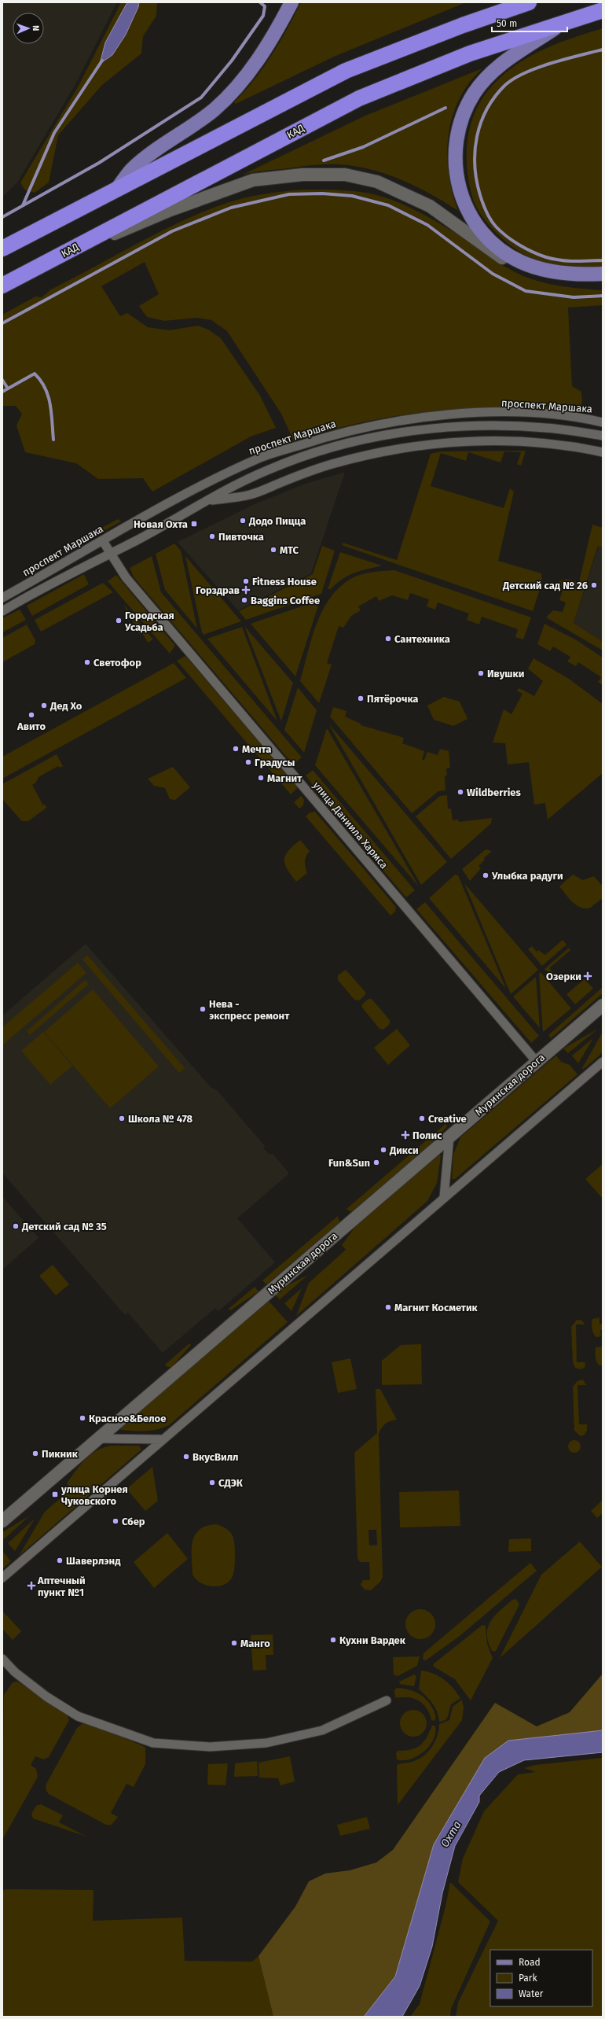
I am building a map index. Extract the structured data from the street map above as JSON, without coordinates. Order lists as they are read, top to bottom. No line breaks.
{"streets":{"highway":["КАД"],"street":["проспект Маршака","улица Даниила Хармса","Муринская дорога"]},"crossings":[["проспект Маршака","улица Даниила Хармса"],["улица Даниила Хармса","Муринская дорога"]],"water":["Охта"],"places":{"other":["Додо Пицца","Пивточка","МТС","Fitness House","Детский сад № 26","Baggins Coffee","Городская Усадьба","Сантехника","Светофор","Ивушки","Пятёрочка","Дед Хо","Авито","Мечта","Градусы","Магнит","Wildberries","Улыбка радуги","Нева - экспресс ремонт","Школа № 478","Creative","Дикси","Fun&Sun","Детский сад № 35","Магнит Косметик","Красное&Белое","Пикник","ВкусВилл","СДЭК","Сбер","Шаверлэнд","Кухни Вардек","Манго"],"transit":["Новая Охта","улица Корнея Чуковского"],"health":["Горздрав","Озерки","Полис","Аптечный пункт №1"]},"legend":["Road","Park","Water"],"scale_bar":"50 m","north":"right"}
